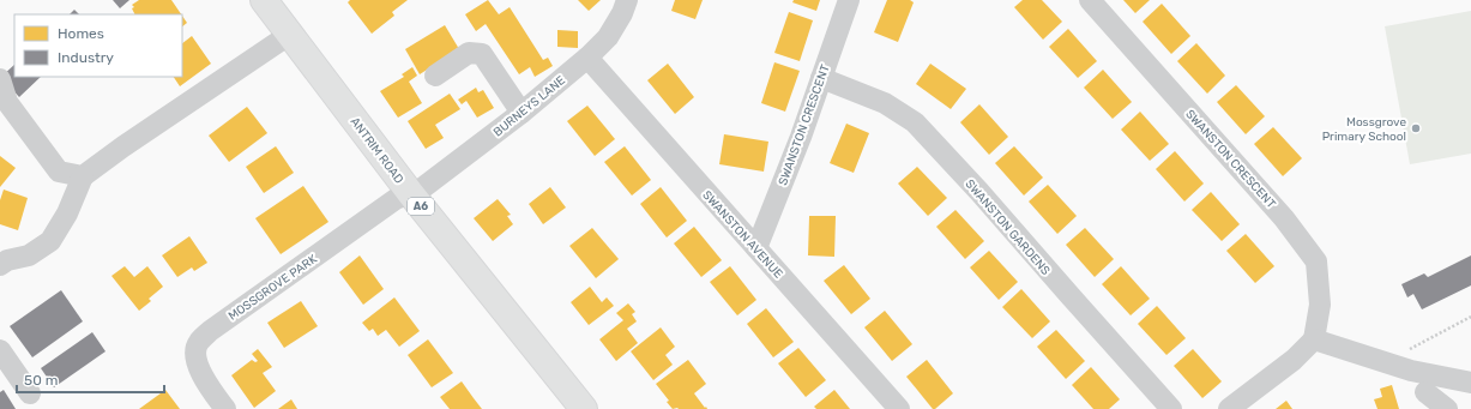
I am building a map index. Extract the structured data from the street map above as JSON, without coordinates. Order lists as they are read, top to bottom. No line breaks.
{"streets":{"main road":["ANTRIM ROAD","A6"],"street":["BURNEYS LANE","SWANSTON CRESCENT","SWANSTON GARDENS","SWANSTON AVENUE","MOSSGROVE PARK"]},"crossings":[["BURNEYS LANE","ANTRIM ROAD"],["BURNEYS LANE","SWANSTON AVENUE"],["BURNEYS LANE","MOSSGROVE PARK"],["SWANSTON CRESCENT","SWANSTON GARDENS"],["SWANSTON CRESCENT","SWANSTON AVENUE"],["ANTRIM ROAD","MOSSGROVE PARK"]],"places":["Mossgrove Primary School"],"legend":["Homes","Industry"],"scale_bar":"50 m"}
